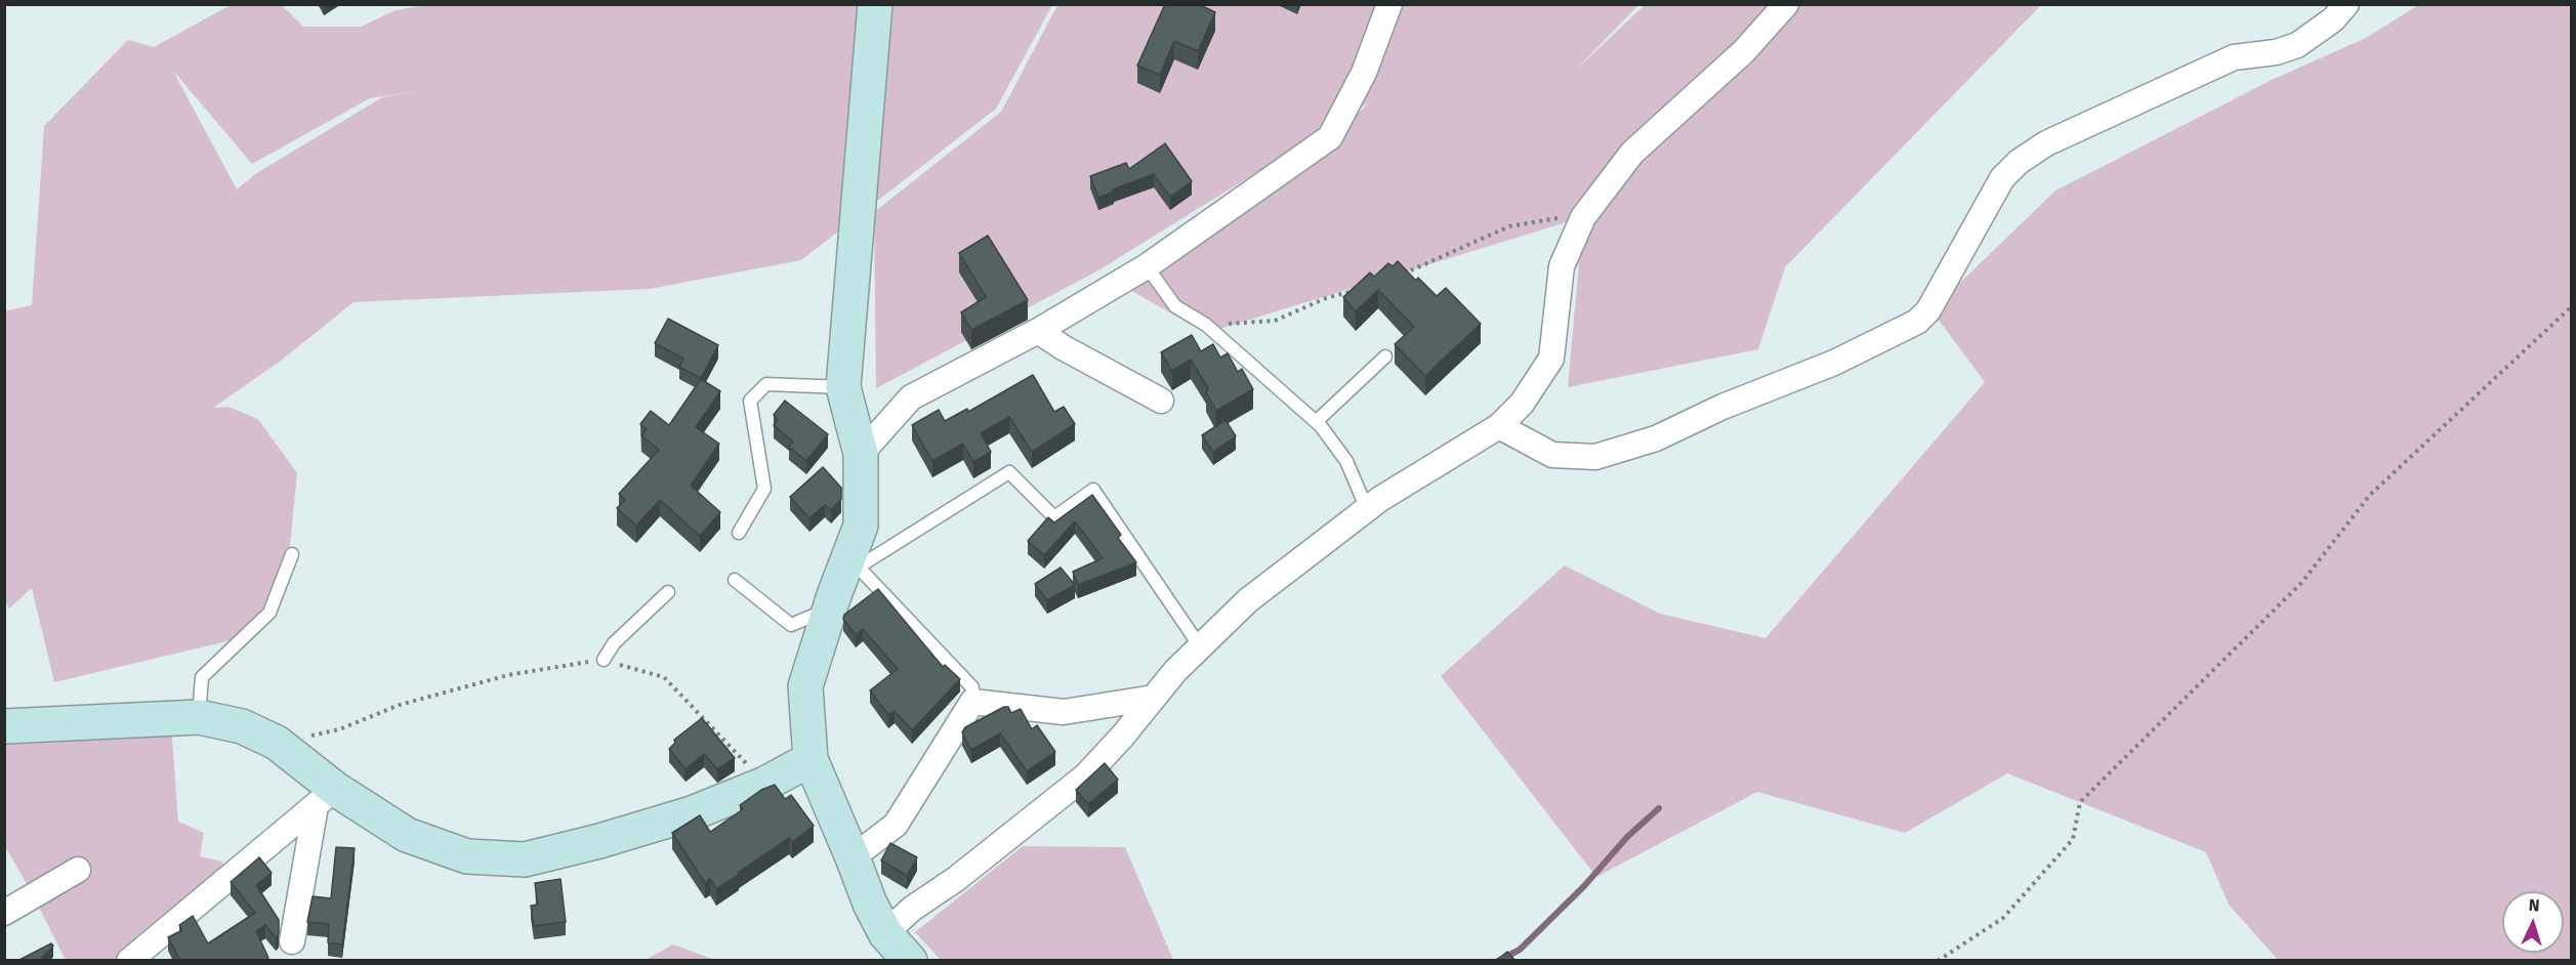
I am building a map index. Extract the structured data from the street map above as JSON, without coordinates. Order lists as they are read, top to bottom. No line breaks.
{"north":"top"}
